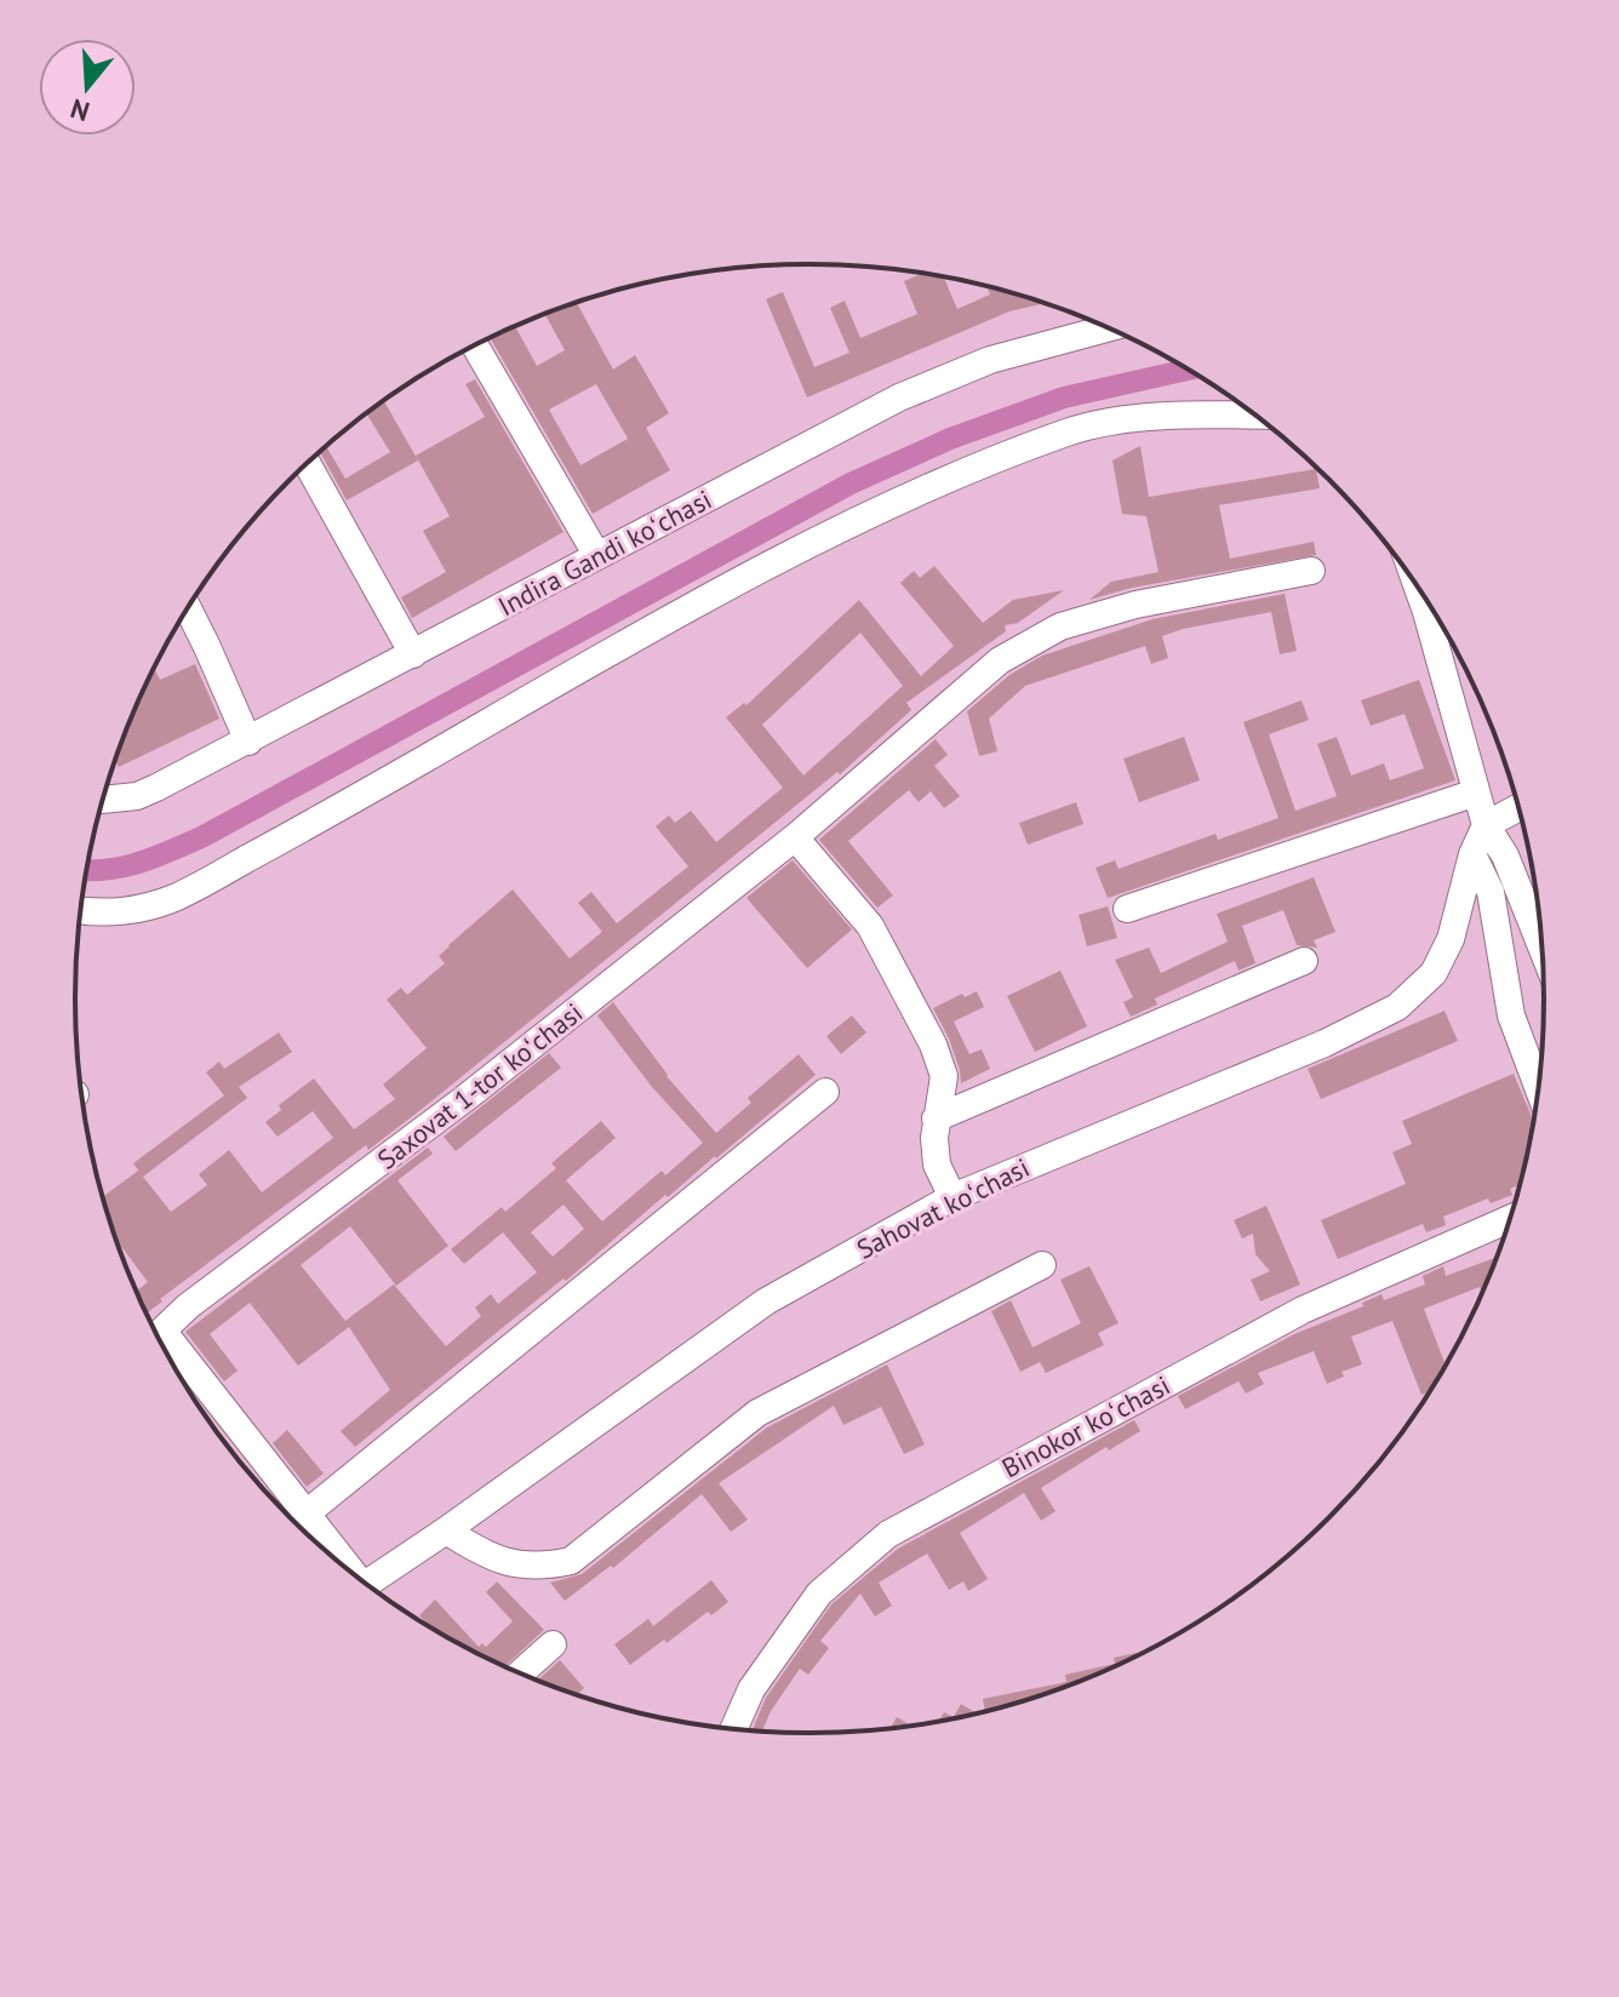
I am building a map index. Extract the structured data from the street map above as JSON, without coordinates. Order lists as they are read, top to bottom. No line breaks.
{"streets":{"street":["Indira Gandi koʻchasi","Saxovat 1-tor koʻchasi","Sahovat koʻchasi","Binokor koʻchasi"]},"north":"bottom"}
